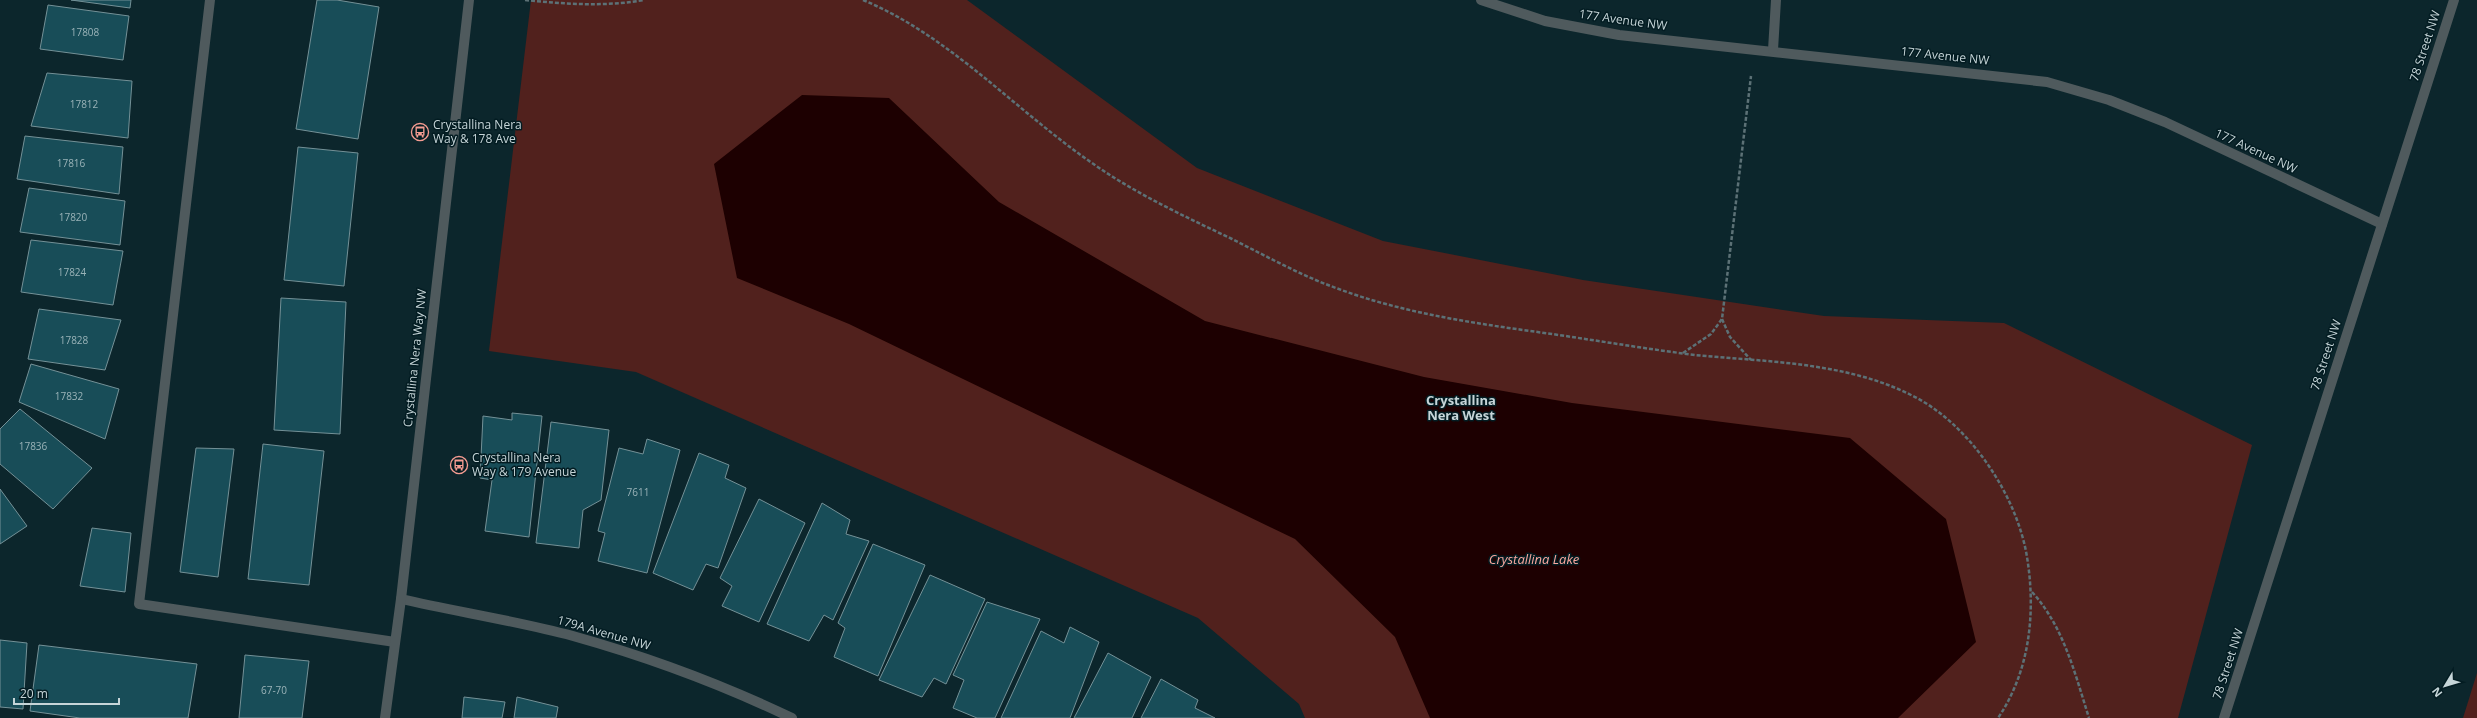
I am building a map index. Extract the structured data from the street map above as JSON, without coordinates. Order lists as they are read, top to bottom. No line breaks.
{"streets":{"street":["177 Avenue NW","78 Street NW","Crystallina Nera Way NW","179A Avenue NW"]},"crossings":[["177 Avenue NW","78 Street NW"],["Crystallina Nera Way NW","179A Avenue NW"]],"districts":["Crystallina Nera West"],"water":["Crystallina Lake"],"places":{"bus stop":["Crystallina Nera Way & 178 Ave","Crystallina Nera Way & 179 Avenue"]},"house_numbers":["17808","17812","17816","17820","17824","17828","17832","17836","7611","67-70"],"scale_bar":"20 m","north":"bottom left"}
